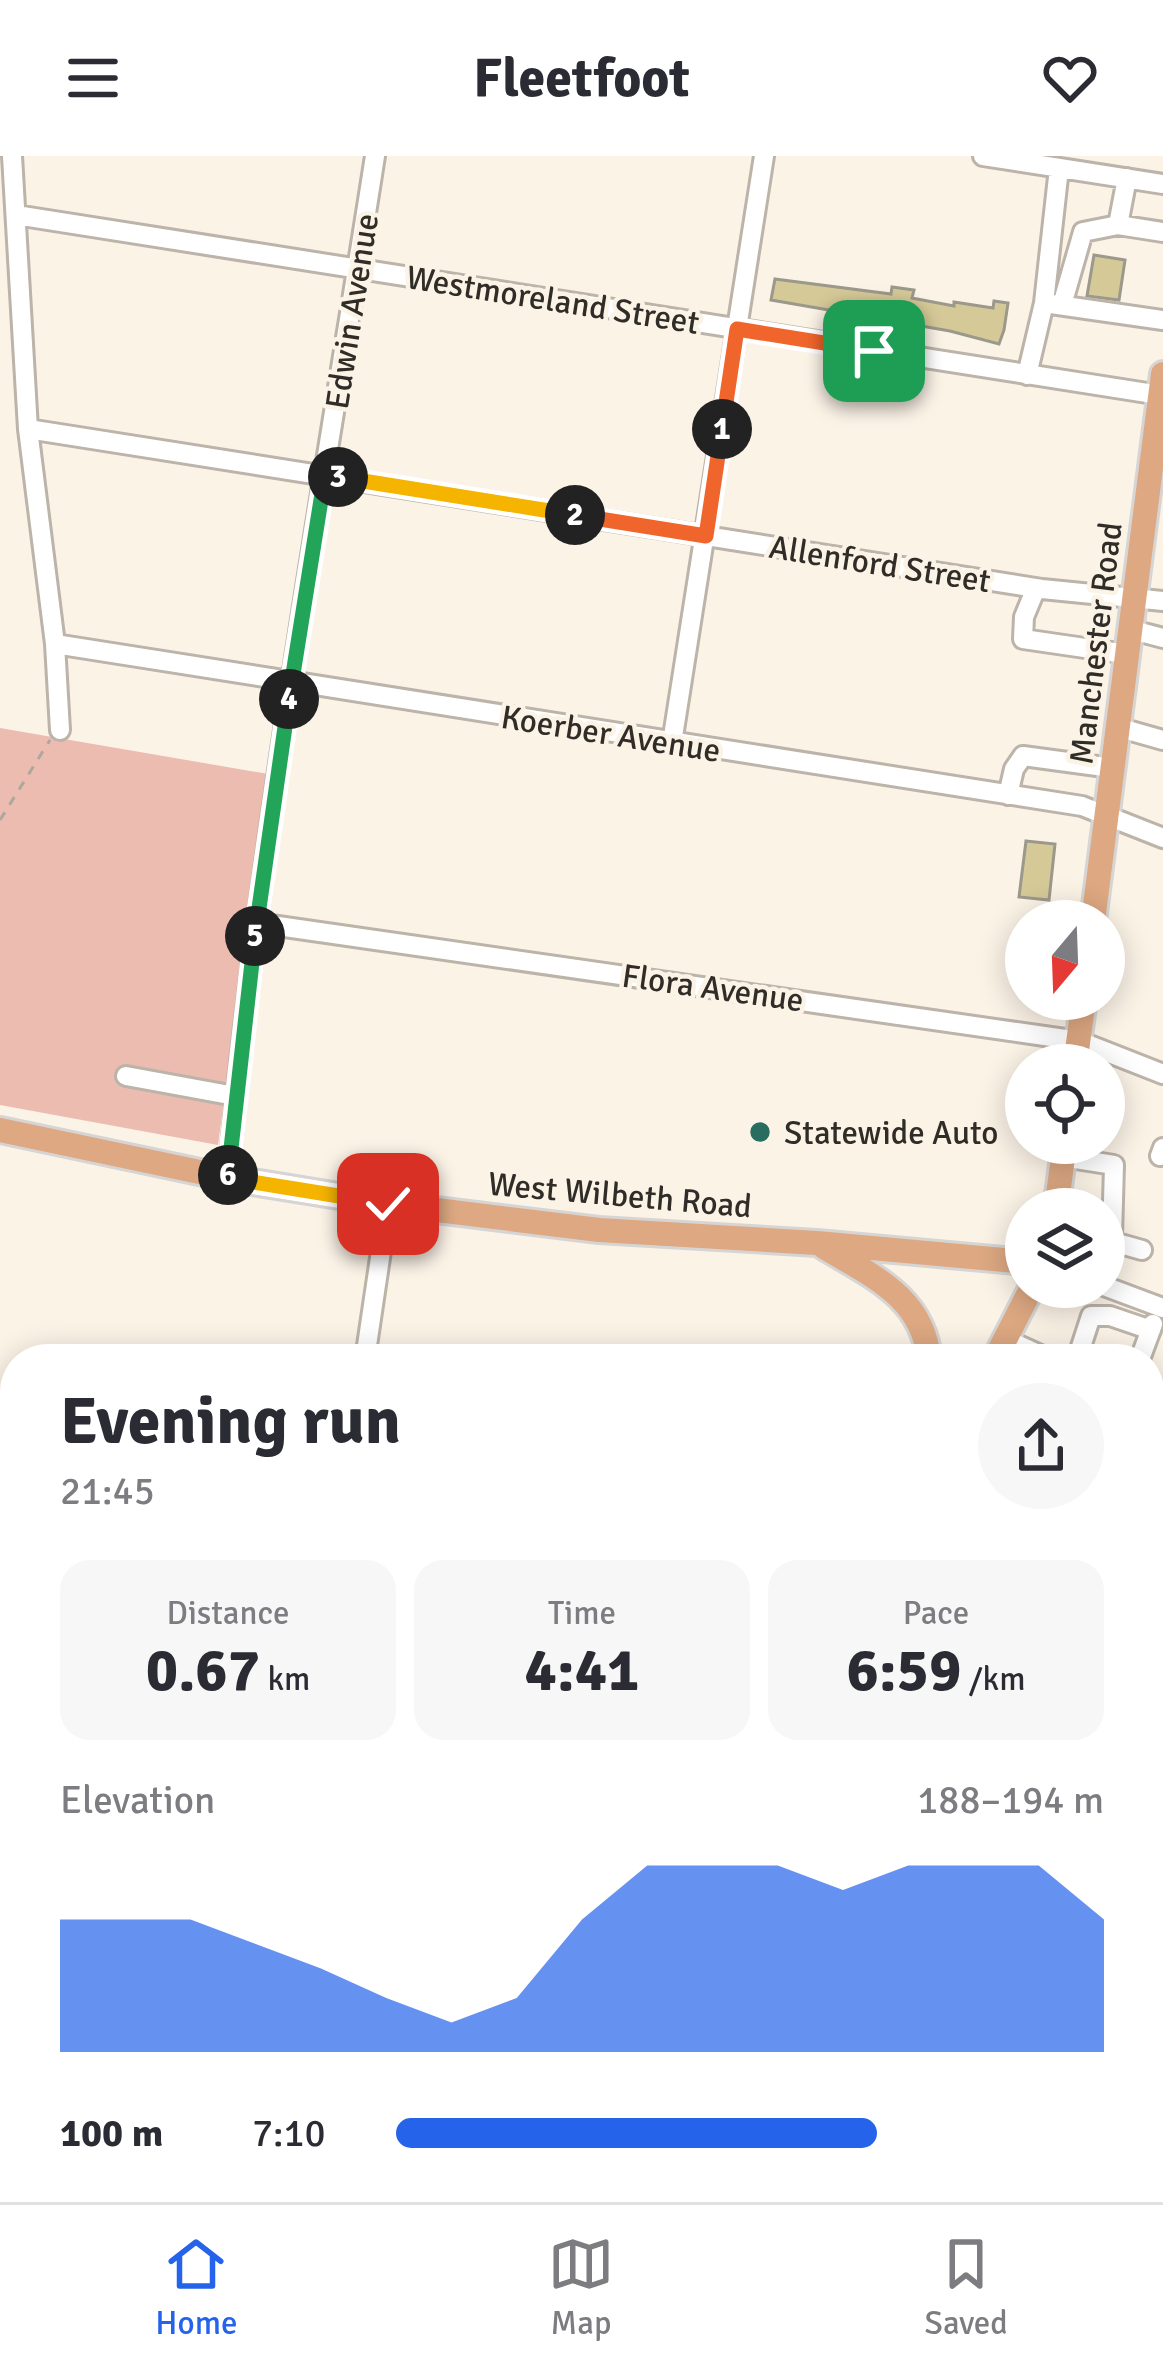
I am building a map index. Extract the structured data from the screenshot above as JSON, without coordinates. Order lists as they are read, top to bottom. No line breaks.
{"streets":{"main road":["Manchester Road","West Wilbeth Road"],"street":["Westmoreland Street","Edwin Avenue","Allenford Street","Koerber Avenue","Flora Avenue"]},"crossings":[["Westmoreland Street","Edwin Avenue"],["Westmoreland Street","Manchester Road"],["Edwin Avenue","Allenford Street"],["Edwin Avenue","Koerber Avenue"],["Edwin Avenue","Flora Avenue"],["Edwin Avenue","West Wilbeth Road"],["Allenford Street","Manchester Road"],["Manchester Road","Koerber Avenue"]],"places":["Statewide Auto"],"north":"bottom","page":{"header":"Fleetfoot","pins":["1","3","2","4","5","6"],"heading":["Evening run","21:45"],"stats":[["Distance","0.67 km"],["Time","4:41"],["Pace","6:59 /km"]],"chart":["Elevation","188–194 m"],"list":[{"name":"100 m","note":"7:10"}],"tabs":["Home","Map","Saved"]}}
